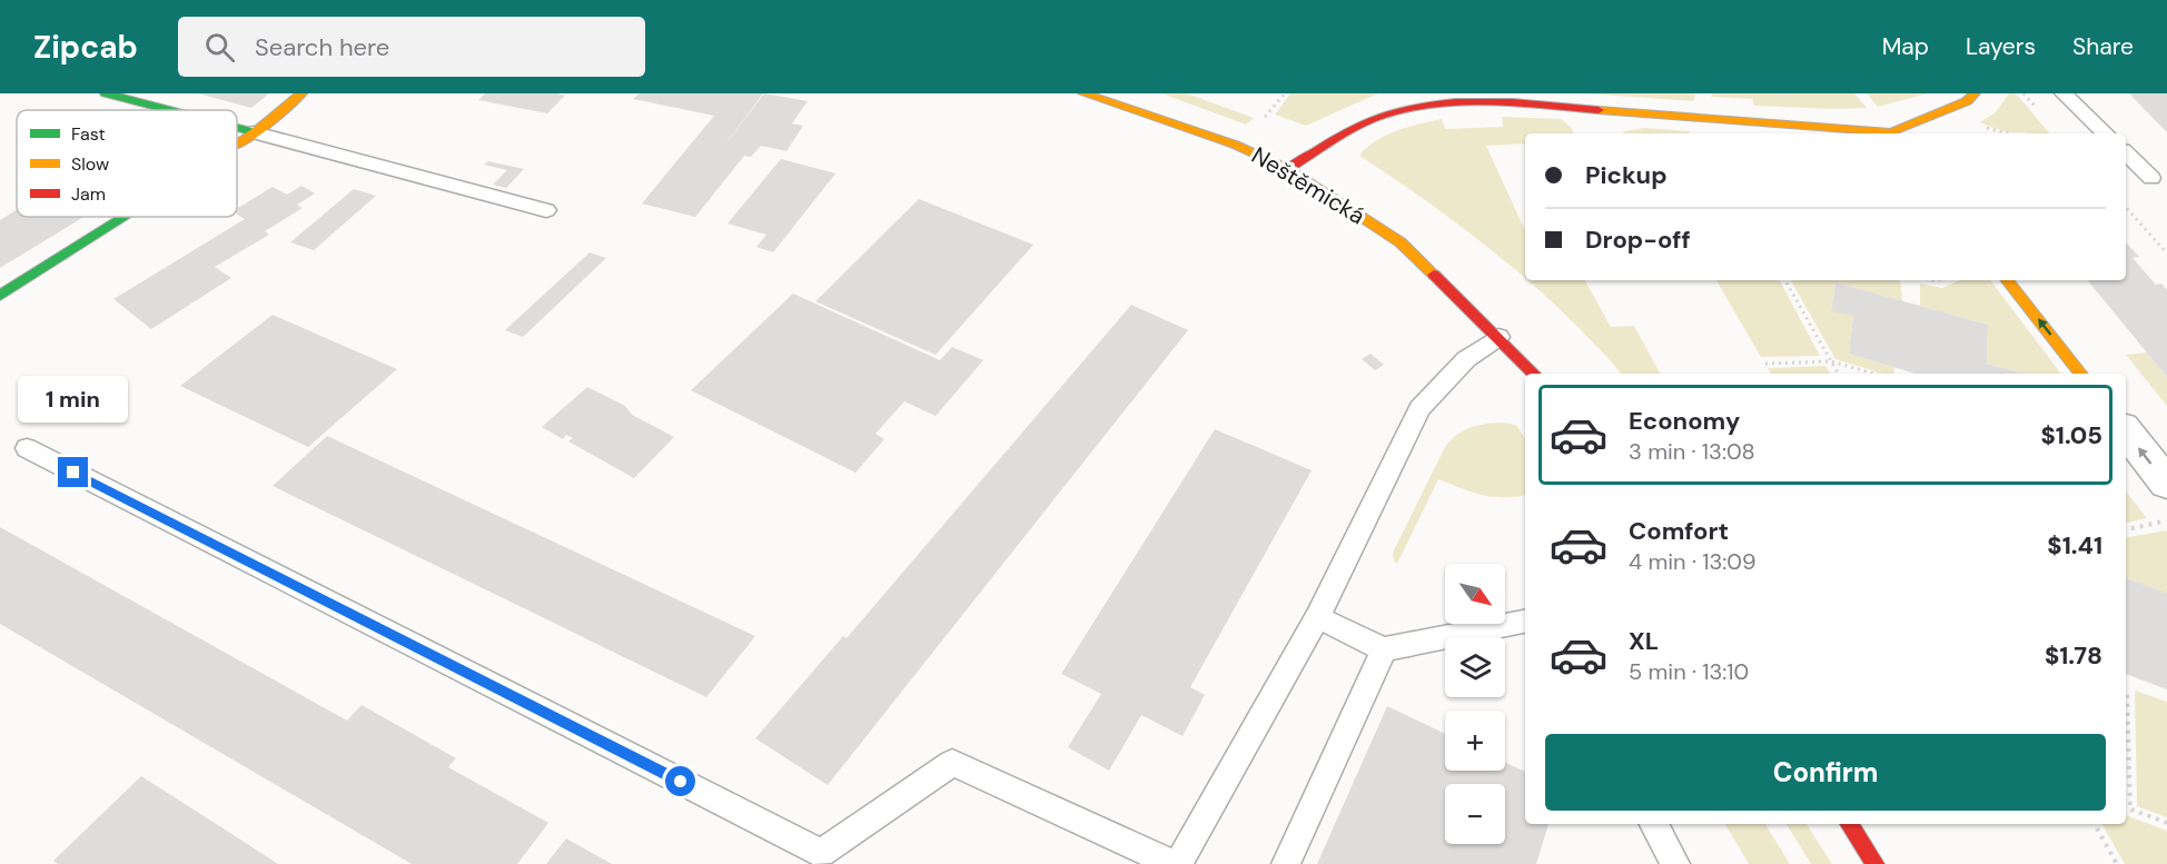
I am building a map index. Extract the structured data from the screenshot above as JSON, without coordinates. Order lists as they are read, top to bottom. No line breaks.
{"streets":{"street":["Neštěmická"]},"legend":["Fast","Slow","Jam"],"north":"bottom right","page":{"header":"Zipcab","search":"Search here","nav":["Map","Layers","Share"],"banner":["Pickup","Drop-off"],"bubble":"1 min","list":[{"name":"Economy","note":"3 min · 13:08","value":"$1.05"},{"name":"Comfort","note":"4 min · 13:09","value":"$1.41"},{"name":"XL","note":"5 min · 13:10","value":"$1.78"}],"map_buttons":["+","−"],"buttons":"Confirm"}}
